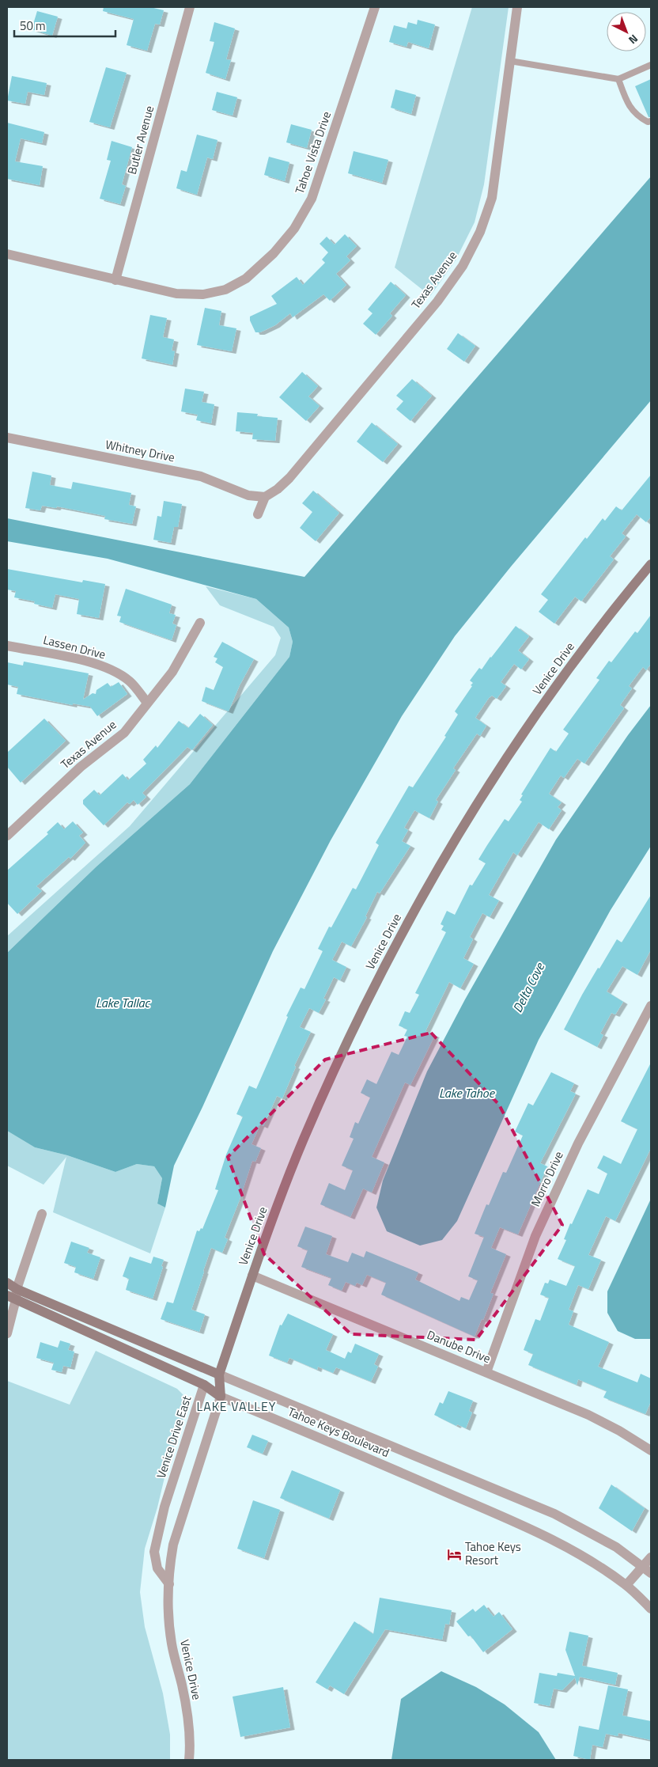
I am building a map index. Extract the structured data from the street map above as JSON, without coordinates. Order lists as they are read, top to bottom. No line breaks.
{"streets":{"street":["Butler Avenue","Tahoe Vista Drive","Texas Avenue","Whitney Drive","Lassen Drive","Venice Drive","Morro Drive","Danube Drive","Tahoe Keys Boulevard","Venice Drive East"]},"crossings":[["Butler Avenue","Tahoe Vista Drive"],["Texas Avenue","Whitney Drive"],["Texas Avenue","Lassen Drive"],["Venice Drive","Danube Drive"],["Venice Drive","Tahoe Keys Boulevard"],["Venice Drive","Venice Drive East"],["Morro Drive","Danube Drive"],["Tahoe Keys Boulevard","Venice Drive East"]],"districts":["LAKE VALLEY"],"water":["Delta Cove","Lake Tallac","Lake Tahoe"],"places":{"hotel":["Tahoe Keys Resort"]},"scale_bar":"50 m","north":"bottom right"}
